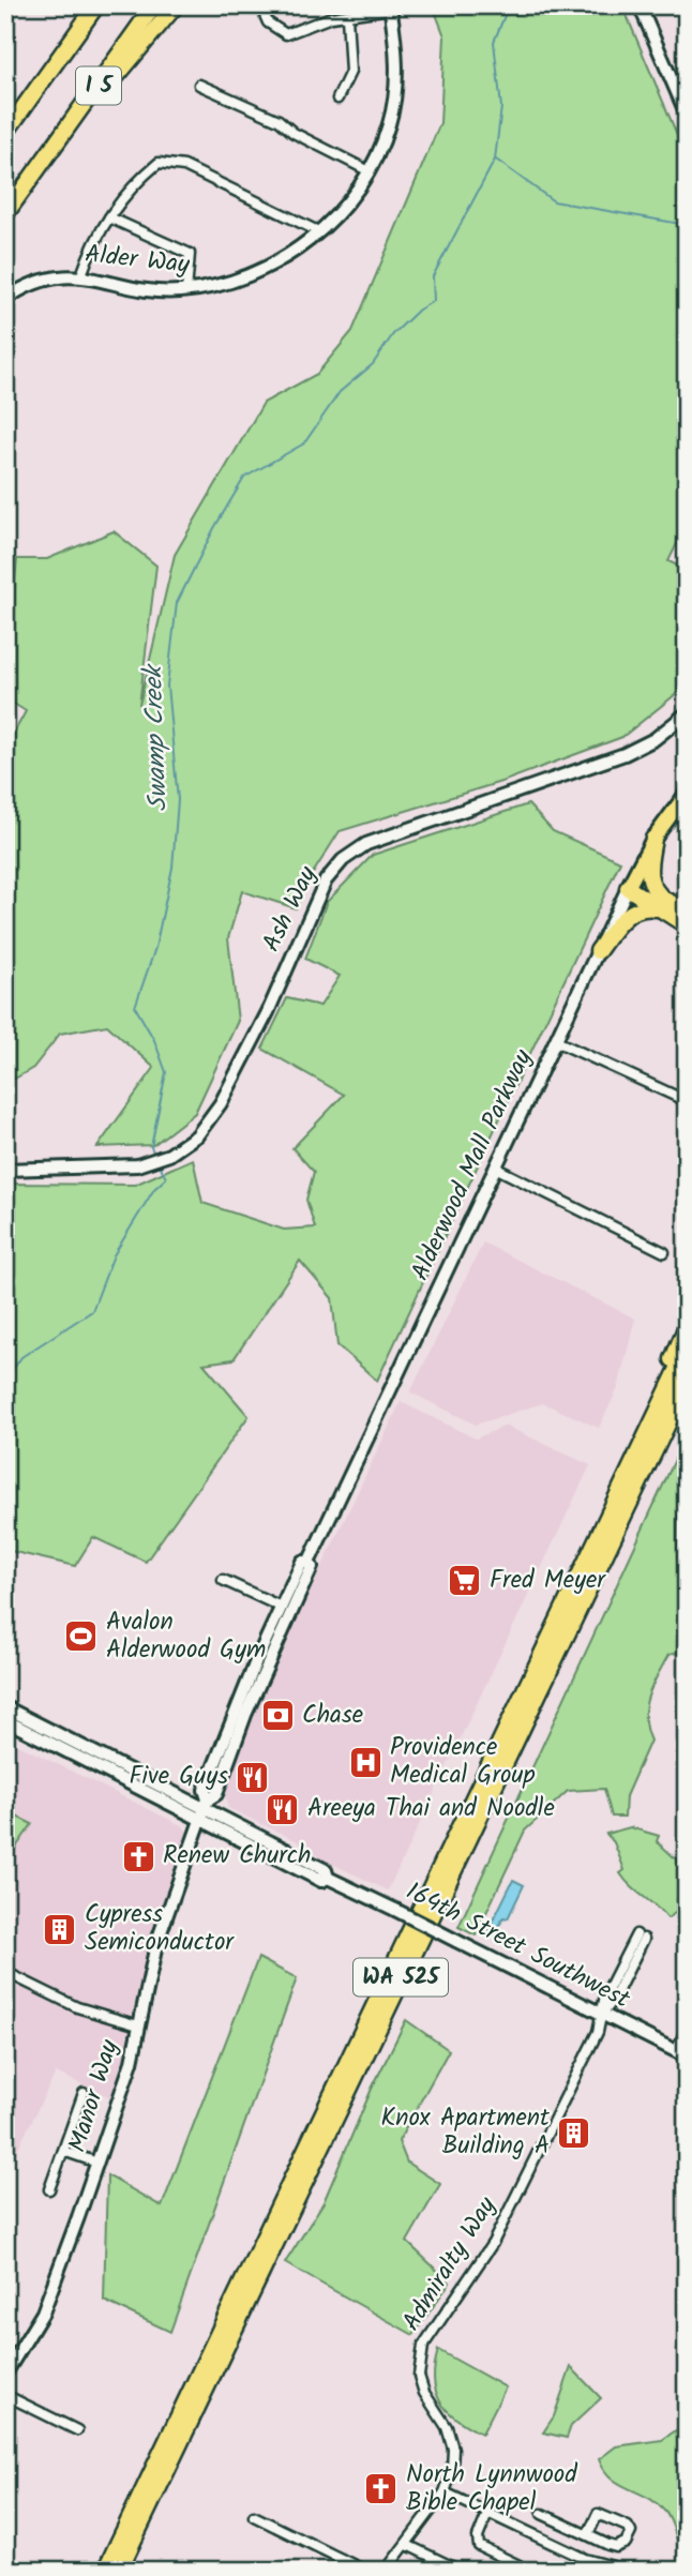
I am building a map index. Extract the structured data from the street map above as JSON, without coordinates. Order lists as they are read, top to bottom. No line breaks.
{"streets":{"highway":["I 5","WA 525"],"main road":["Alder Way","Ash Way","Alderwood Mall Parkway","164th Street Southwest","Manor Way"],"street":["Admiralty Way"]},"crossings":[["Alderwood Mall Parkway","164th Street Southwest"],["Alderwood Mall Parkway","Manor Way"],["164th Street Southwest","Manor Way"],["164th Street Southwest","Admiralty Way"]],"water":["Swamp Creek"],"places":{"supermarket":["Fred Meyer"],"sports":["Avalon Alderwood Gym"],"bank":["Chase"],"hospital":["Providence Medical Group"],"restaurant":["Five Guys","Areeya Thai and Noodle"],"church":["Renew Church","North Lynnwood Bible Chapel"],"building":["Cypress Semiconductor","Knox Apartment Building A"]}}
